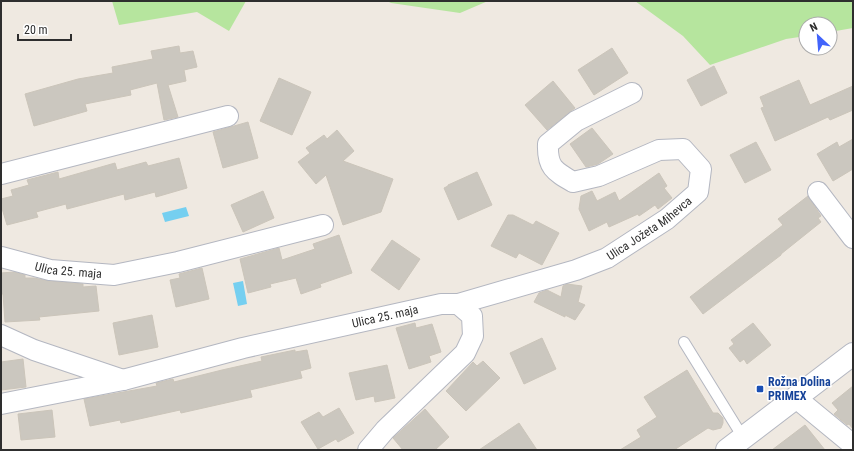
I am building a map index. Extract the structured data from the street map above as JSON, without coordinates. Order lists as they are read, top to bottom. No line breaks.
{"streets":{"street":["Ulica Jožeta Mihevca","Ulica 25. maja"]},"crossings":[["Ulica Jožeta Mihevca","Ulica 25. maja"]],"places":{"transit":["Rožna Dolina PRIMEX"]},"scale_bar":"20 m","north":"top left"}
